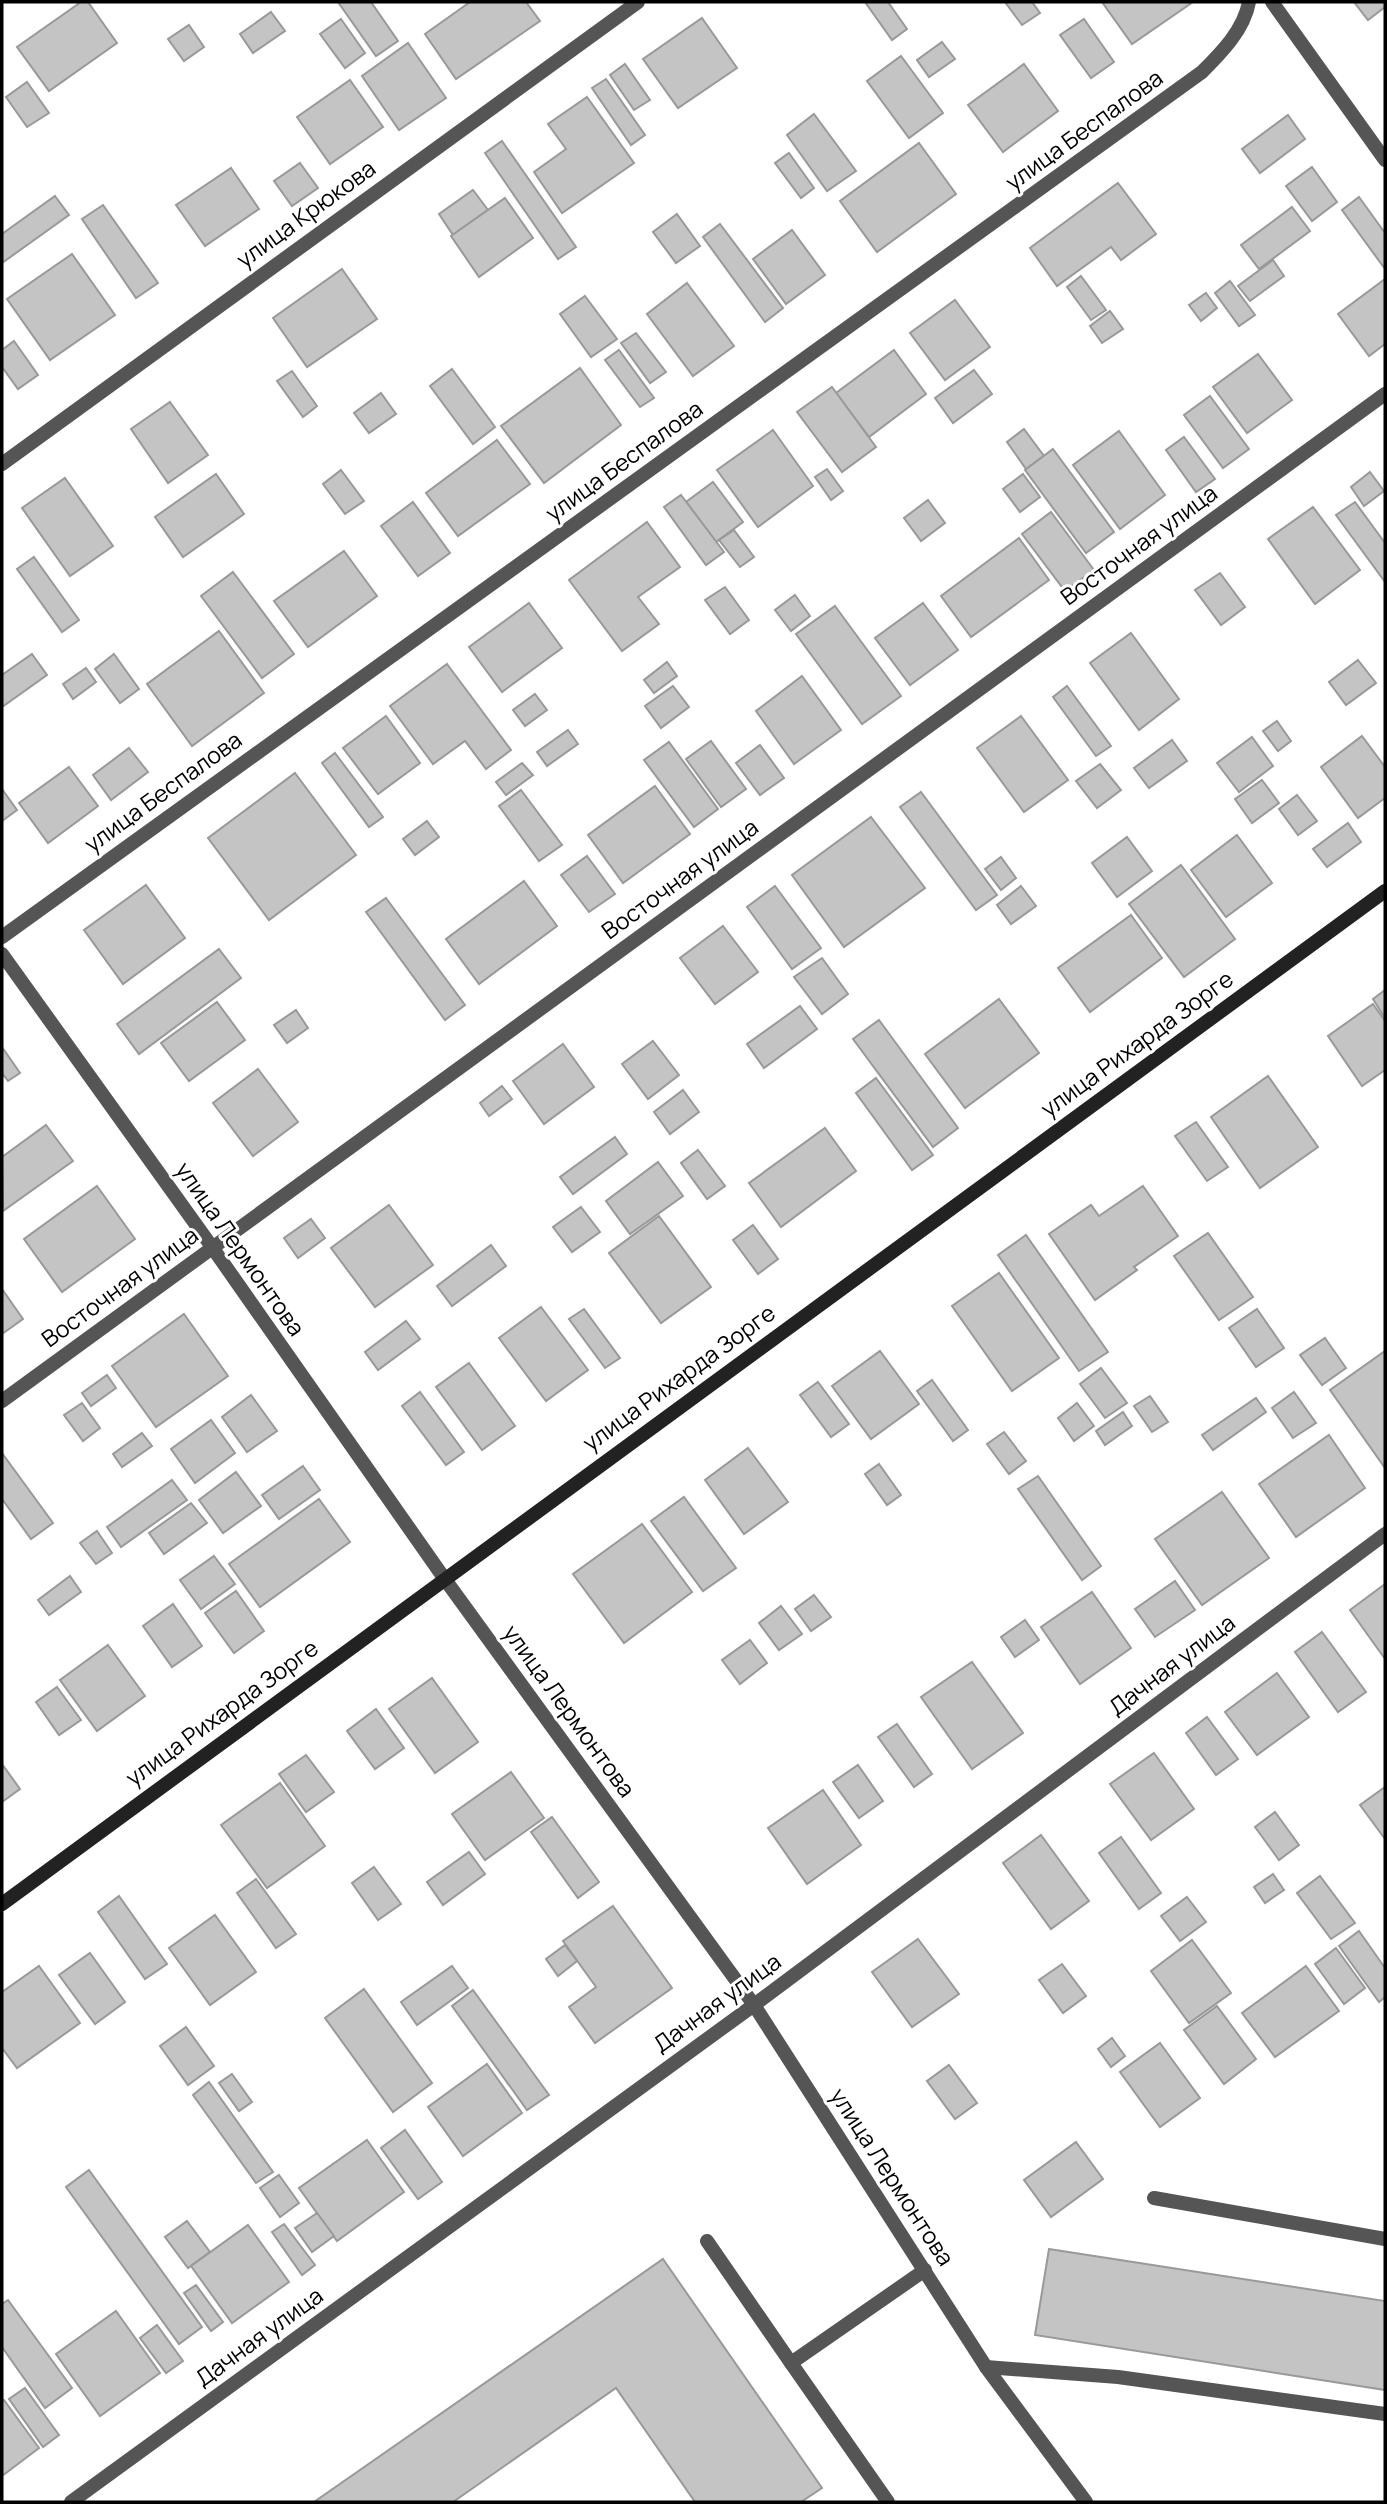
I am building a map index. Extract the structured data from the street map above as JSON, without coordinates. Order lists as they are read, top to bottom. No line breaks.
{"streets":{"street":["улица Беспалова","улица Крюкова","Восточная улица","улица Рихарда Зорге","улица Лермонтова","Дачная улица"]},"crossings":[["Восточная улица","улица Лермонтова"],["улица Рихарда Зорге","улица Лермонтова"],["улица Лермонтова","Дачная улица"]]}
